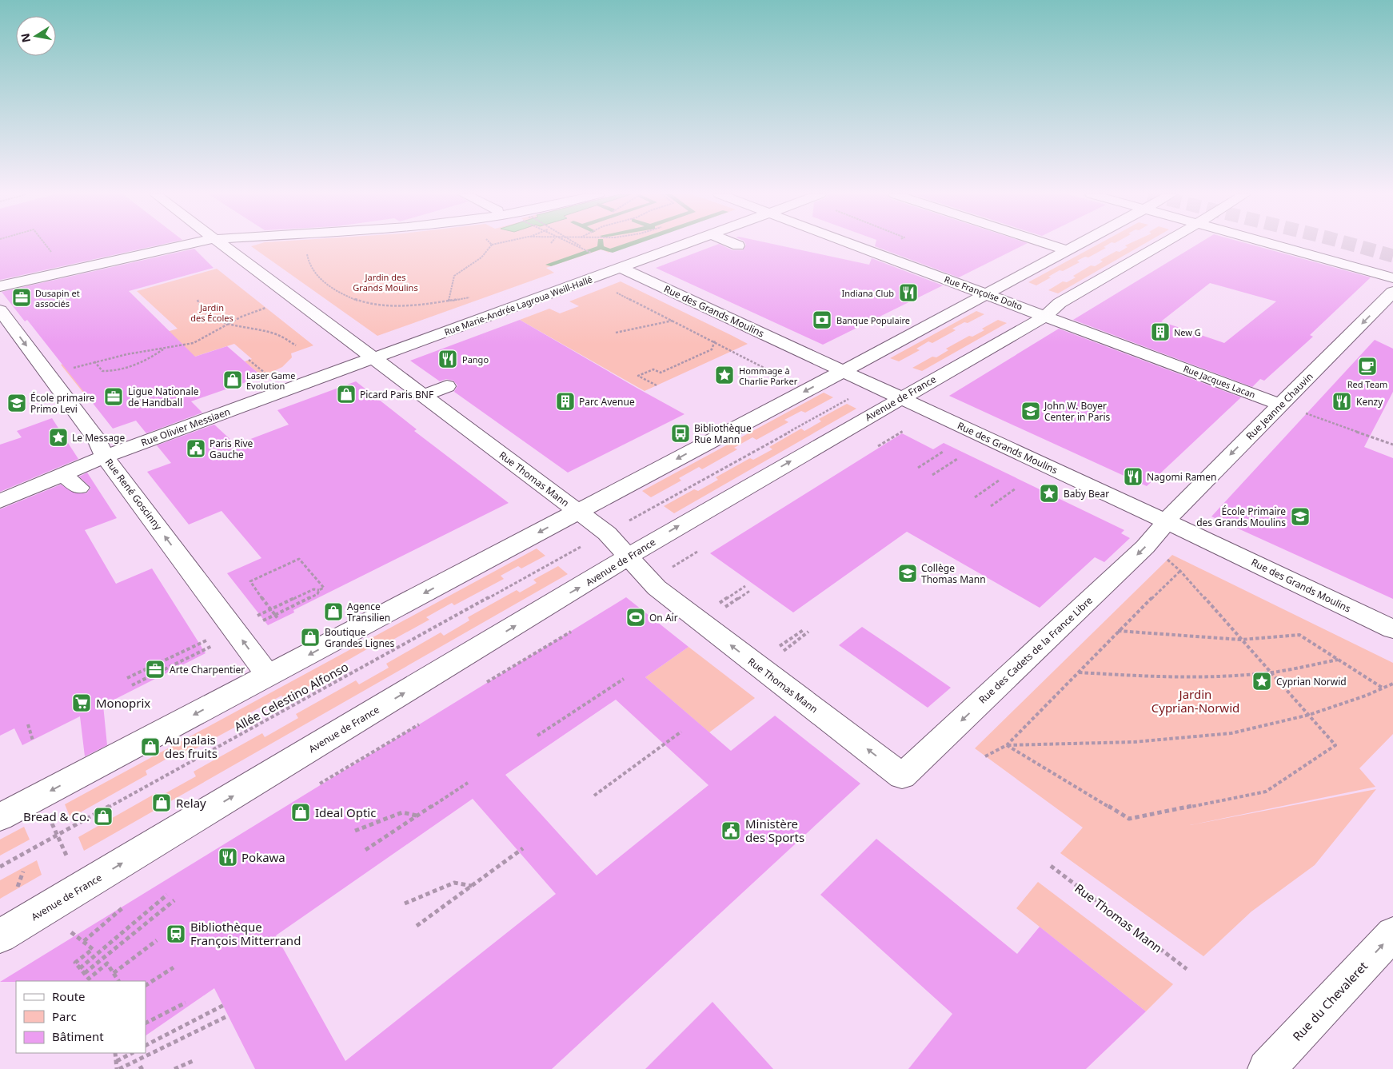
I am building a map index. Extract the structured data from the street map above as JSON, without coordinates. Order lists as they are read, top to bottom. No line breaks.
{"streets":{"street":["Rue Françoise Dolto","Rue Marie-Andrée Lagroua Weill-Hallé","Rue des Grands Moulins","Rue Jacques Lacan","Avenue de France","Rue Jeanne Chauvin","Rue Olivier Messiaen","Rue Thomas Mann","Rue René Goscinny","Rue des Cadets de la France Libre","Rue du Chevaleret"],"path":["Allée Celestino Alfonso"]},"crossings":[["Rue Françoise Dolto","Rue Jacques Lacan"],["Rue Françoise Dolto","Avenue de France"],["Rue Marie-Andrée Lagroua Weill-Hallé","Rue des Grands Moulins"],["Rue Marie-Andrée Lagroua Weill-Hallé","Rue Olivier Messiaen"],["Rue Marie-Andrée Lagroua Weill-Hallé","Rue Thomas Mann"],["Rue des Grands Moulins","Avenue de France"],["Rue des Grands Moulins","Rue Jeanne Chauvin"],["Rue des Grands Moulins","Rue des Cadets de la France Libre"],["Rue Jacques Lacan","Avenue de France"],["Rue Jacques Lacan","Rue Jeanne Chauvin"],["Avenue de France","Rue Thomas Mann"],["Rue Jeanne Chauvin","Rue des Cadets de la France Libre"],["Rue Olivier Messiaen","Rue Thomas Mann"],["Rue Olivier Messiaen","Rue René Goscinny"],["Rue Thomas Mann","Rue des Cadets de la France Libre"]],"one_way":["Rue Jeanne Chauvin","Rue des Cadets de la France Libre","Rue du Chevaleret"],"parks":["Jardin des Grands Moulins","Jardin des Écoles","Jardin Cyprian-Norwid"],"places":{"restaurant":["Indiana Club","Pango","Kenzy","Nagomi Ramen","Pokawa"],"office":["Dusapin et associés","Ligue Nationale de Handball","Arte Charpentier"],"bank":["Banque Populaire"],"building":["New G","Parc Avenue"],"cafe":["Red Team"],"place":["Hommage à Charlie Parker","Le Message","Baby Bear","Cyprian Norwid"],"shop":["Laser Game Evolution","Picard Paris BNF","Agence Transilien","Boutique Grandes Lignes","Au palais des fruits","Relay","Ideal Optic","Bread & Co."],"school or university":["École primaire Primo Levi","John W. Boyer Center in Paris","École Primaire des Grands Moulins","Collège Thomas Mann"],"bus stop":["Bibliothèque Rue Mann"],"public building":["Paris Rive Gauche","Ministère des Sports"],"sports":["On Air"],"supermarket":["Monoprix"],"station":["Bibliothèque François Mitterrand"]},"legend":["Route","Parc","Bâtiment"],"north":"left"}
